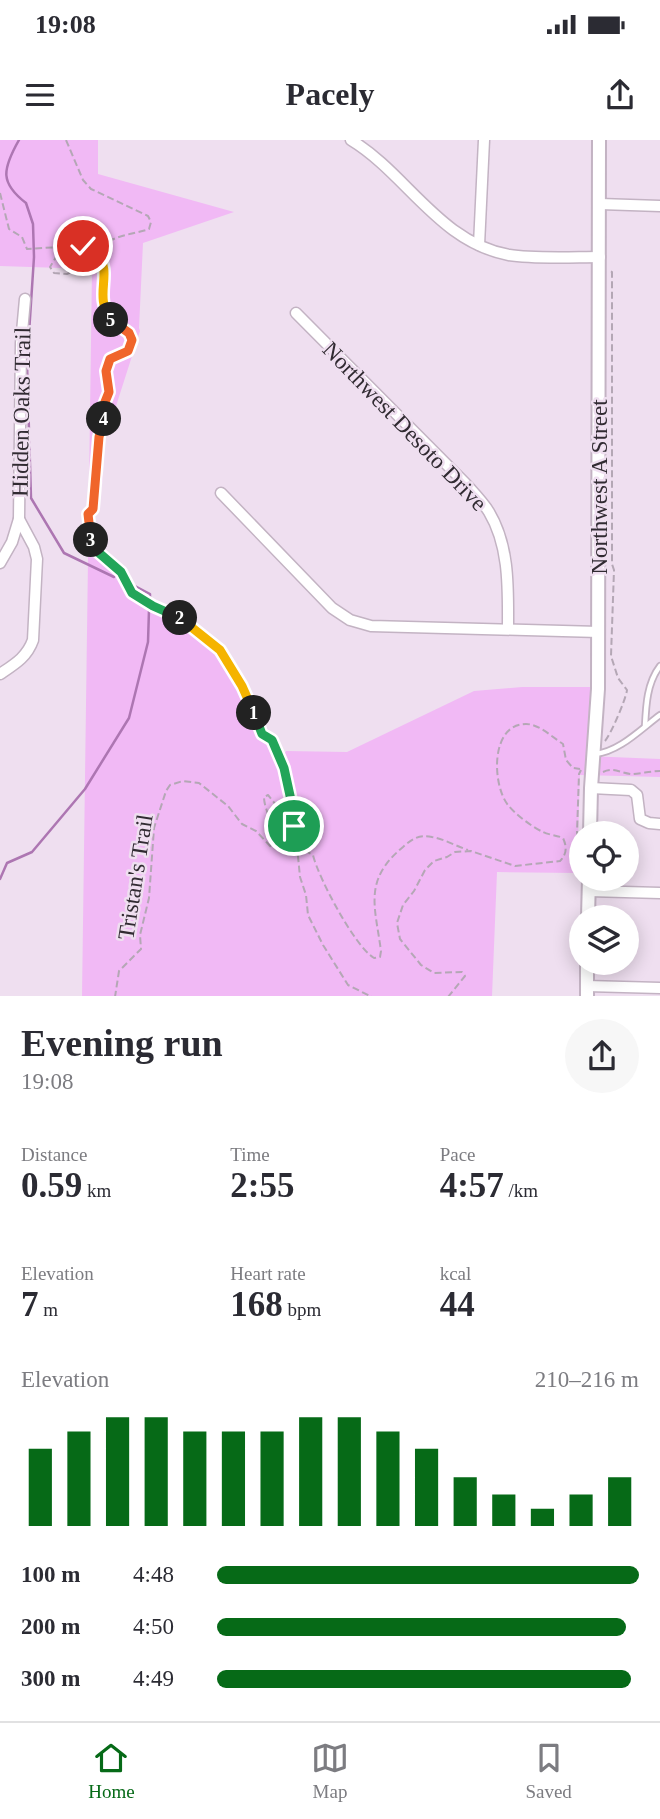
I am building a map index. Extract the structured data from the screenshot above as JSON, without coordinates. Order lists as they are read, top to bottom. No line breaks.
{"streets":{"street":["Hidden Oaks Trail","Northwest Desoto Drive","Northwest A Street"],"path":["Tristan's Trail"]},"page":{"status":"19:08","header":"Pacely","pins":["5","4","3","2","1"],"heading":["Evening run","19:08"],"stats":[["Distance","0.59 km"],["Time","2:55"],["Pace","4:57 /km"],["Elevation","7 m"],["Heart rate","168 bpm"],["kcal","44"]],"chart":["Elevation","210–216 m"],"list":[{"name":"100 m","note":"4:48"},{"name":"200 m","note":"4:50"},{"name":"300 m","note":"4:49"}],"tabs":["Home","Map","Saved"]}}
